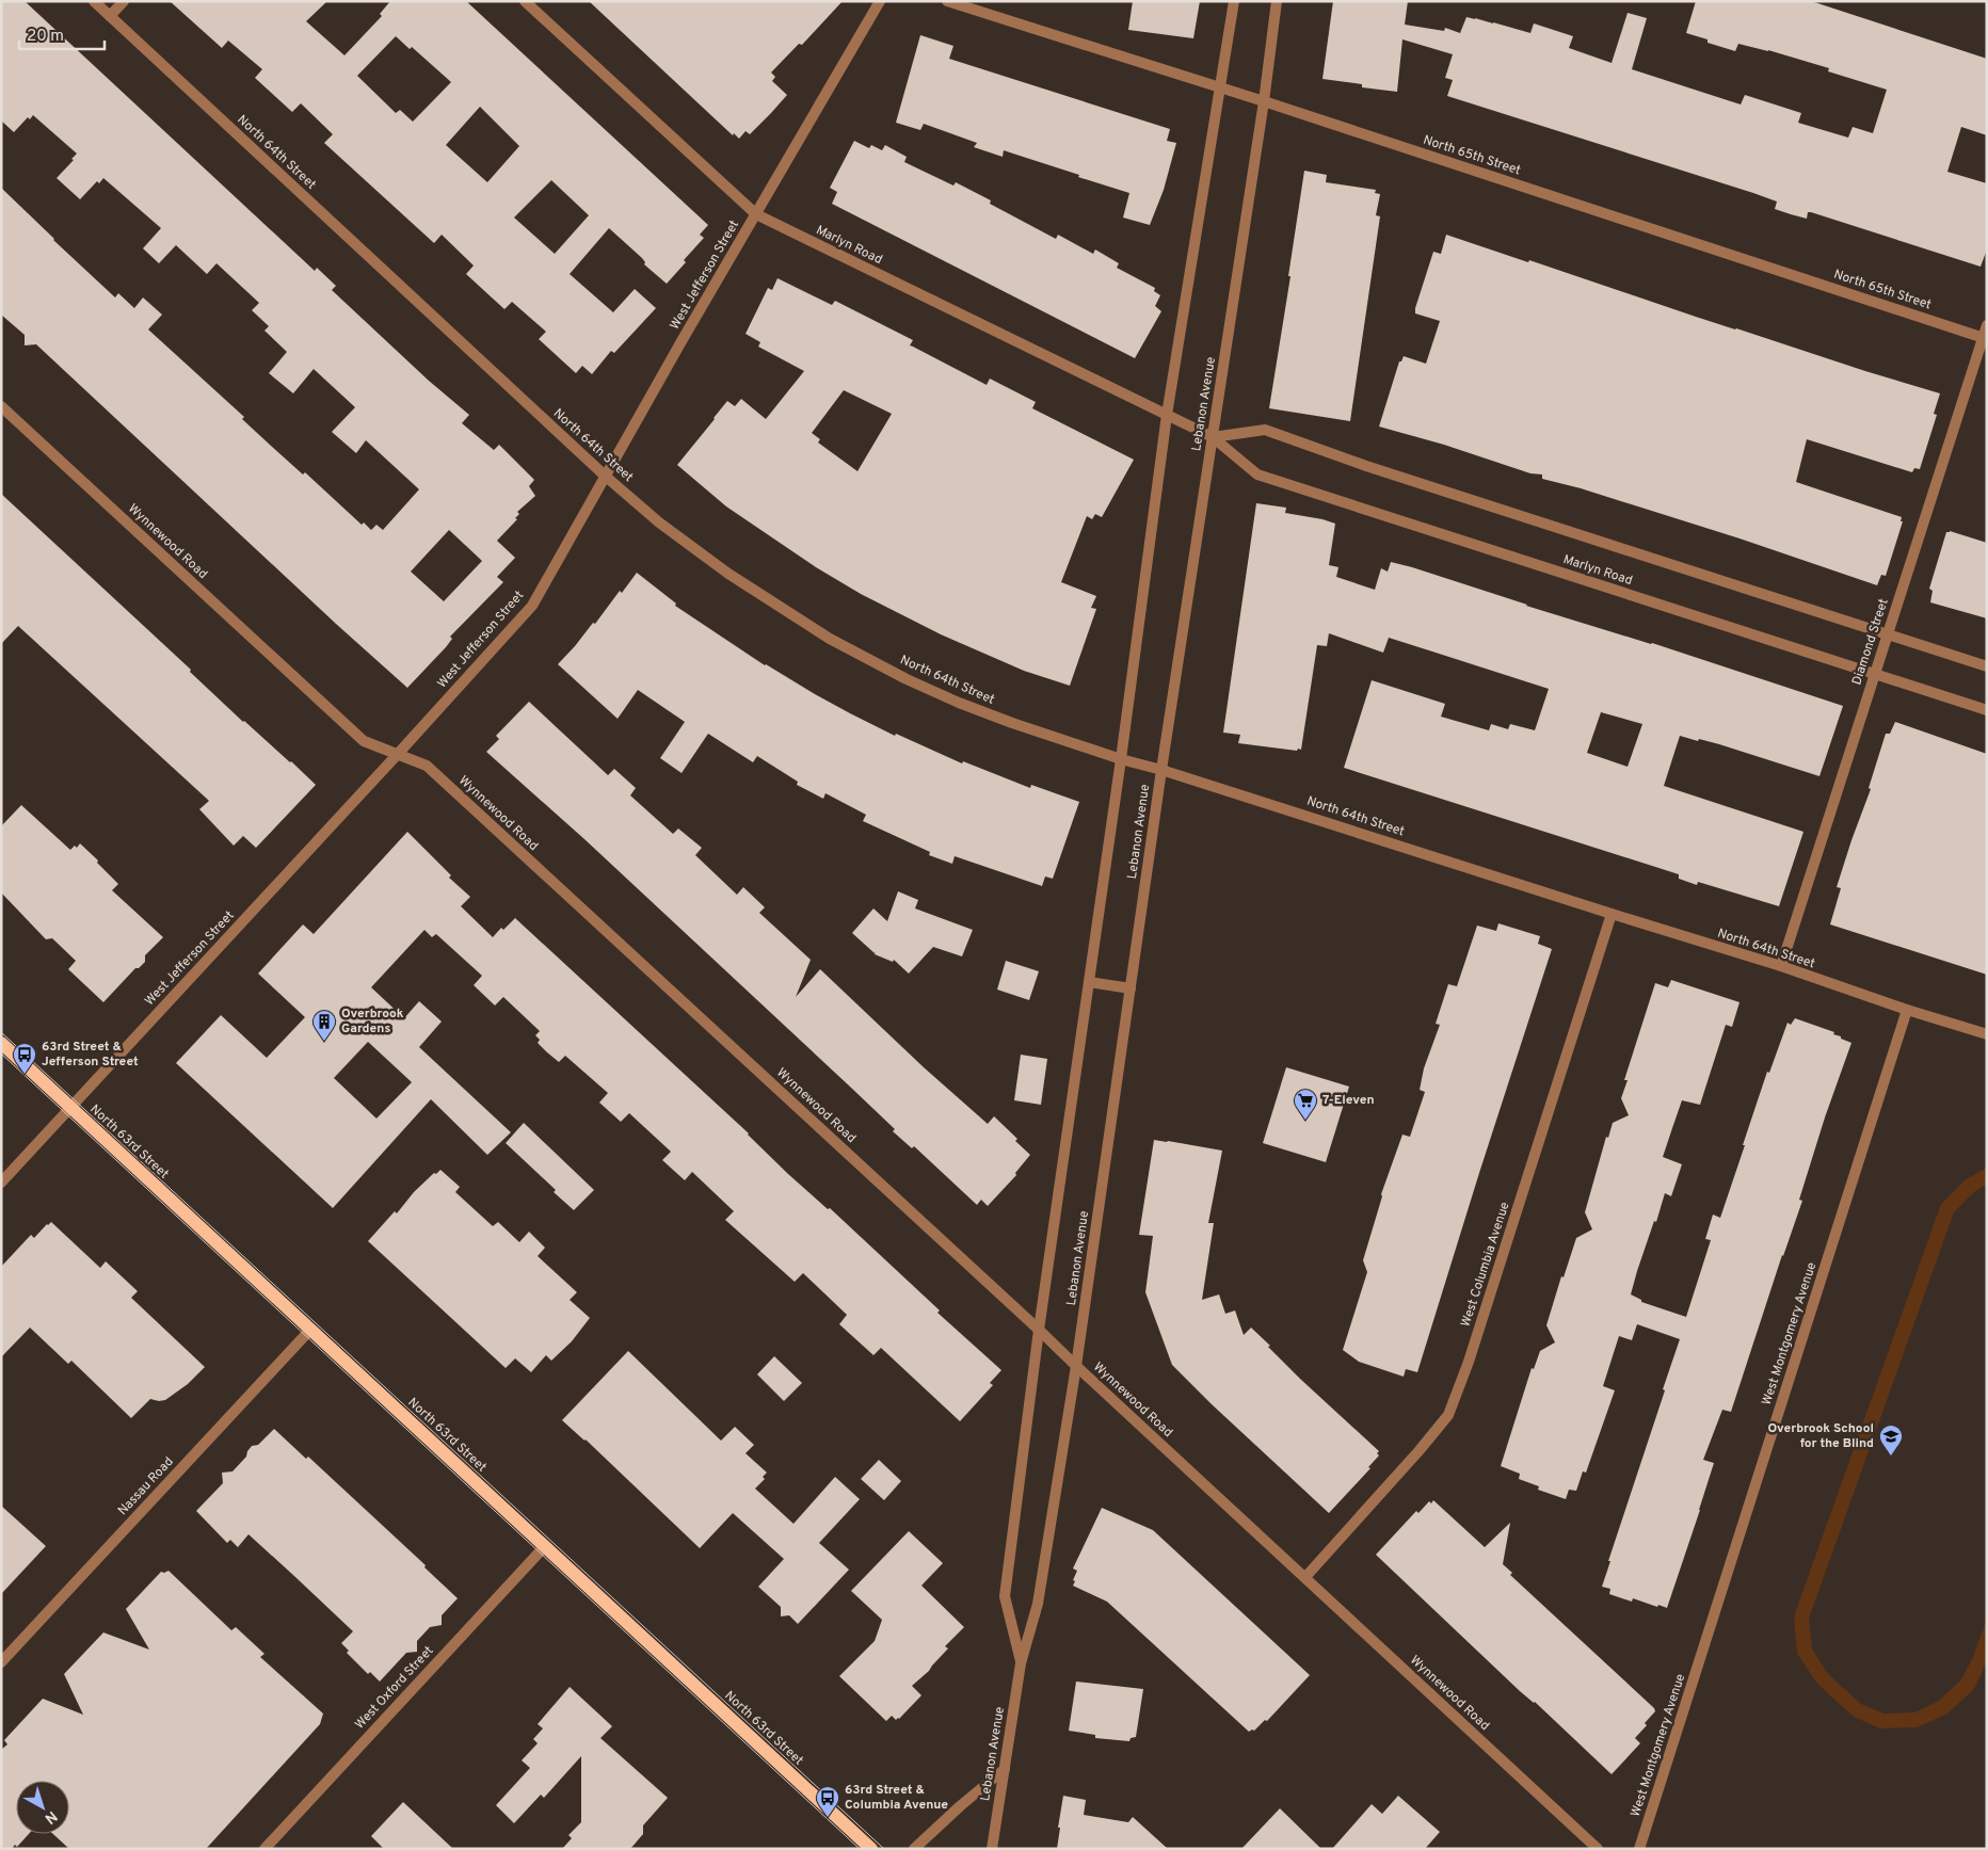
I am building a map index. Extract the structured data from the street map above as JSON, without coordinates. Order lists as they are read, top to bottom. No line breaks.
{"streets":{"main road":["North 63rd Street"],"street":["North 64th Street","North 65th Street","Marlyn Road","West Jefferson Street","Lebanon Avenue","Wynnewood Road","Diamond Street","West Columbia Avenue","West Montgomery Avenue","Nassau Road","West Oxford Street"]},"crossings":[["North 64th Street","West Jefferson Street"],["North 64th Street","Lebanon Avenue"],["North 64th Street","Diamond Street"],["North 64th Street","West Columbia Avenue"],["North 64th Street","West Montgomery Avenue"],["North 65th Street","Lebanon Avenue"],["North 65th Street","Diamond Street"],["Marlyn Road","West Jefferson Street"],["Marlyn Road","Lebanon Avenue"],["Marlyn Road","Diamond Street"],["West Jefferson Street","Wynnewood Road"],["West Jefferson Street","North 63rd Street"],["Lebanon Avenue","Wynnewood Road"],["Wynnewood Road","West Columbia Avenue"],["North 63rd Street","Nassau Road"],["North 63rd Street","West Oxford Street"]],"places":{"building":["Overbrook Gardens"],"bus stop":["63rd Street & Jefferson Street","63rd Street & Columbia Avenue"],"supermarket":["7-Eleven"],"school or university":["Overbrook School for the Blind"]},"scale_bar":"20 m","north":"bottom right"}
